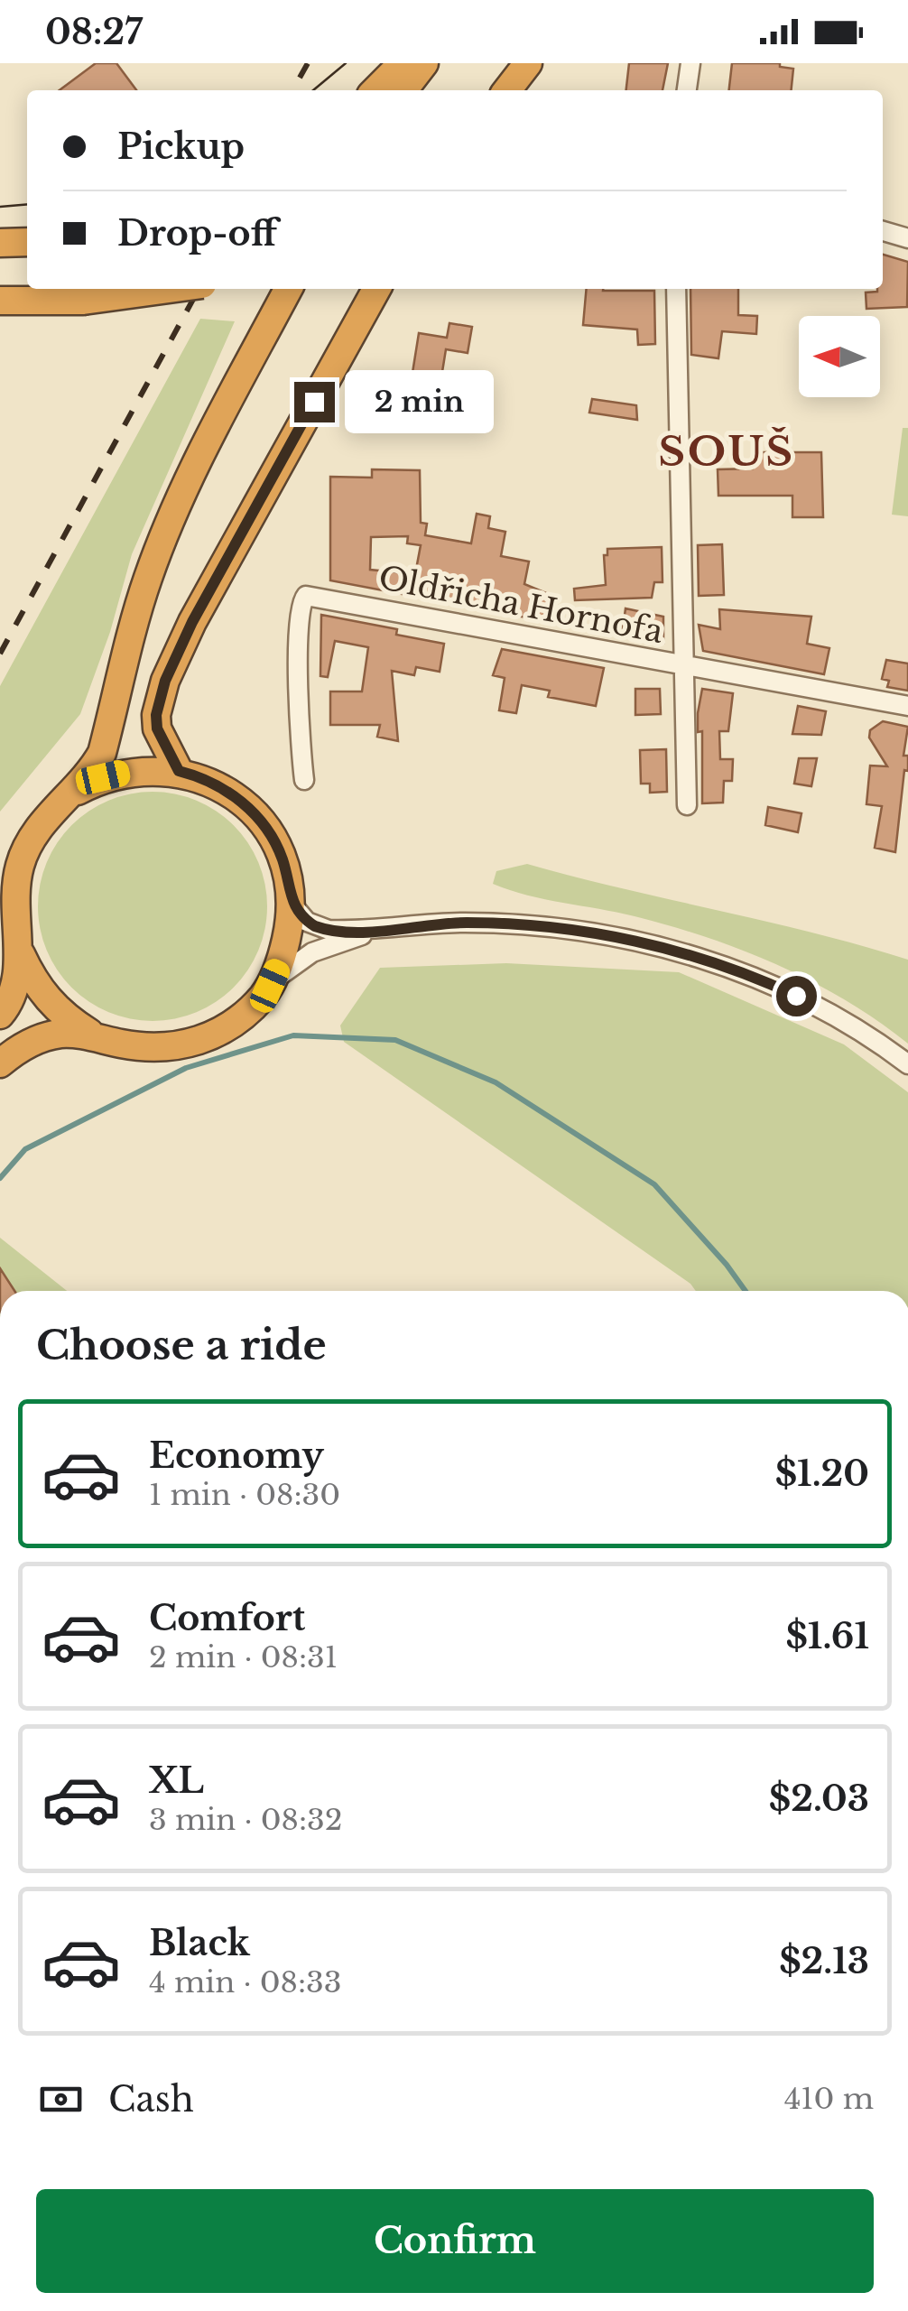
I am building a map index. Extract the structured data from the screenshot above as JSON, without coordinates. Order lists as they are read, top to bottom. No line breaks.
{"streets":{"street":["Oldřicha Hornofa"]},"districts":["SOUŠ"],"north":"left","page":{"status":"08:27","banner":["Pickup","Drop-off"],"bubble":"2 min","heading":"Choose a ride","list":[{"name":"Economy","note":"1 min · 08:30","value":"$1.20"},{"name":"Comfort","note":"2 min · 08:31","value":"$1.61"},{"name":"XL","note":"3 min · 08:32","value":"$2.03"},{"name":"Black","note":"4 min · 08:33","value":"$2.13"}],"pay":["Cash","410 m"],"buttons":"Confirm"}}
